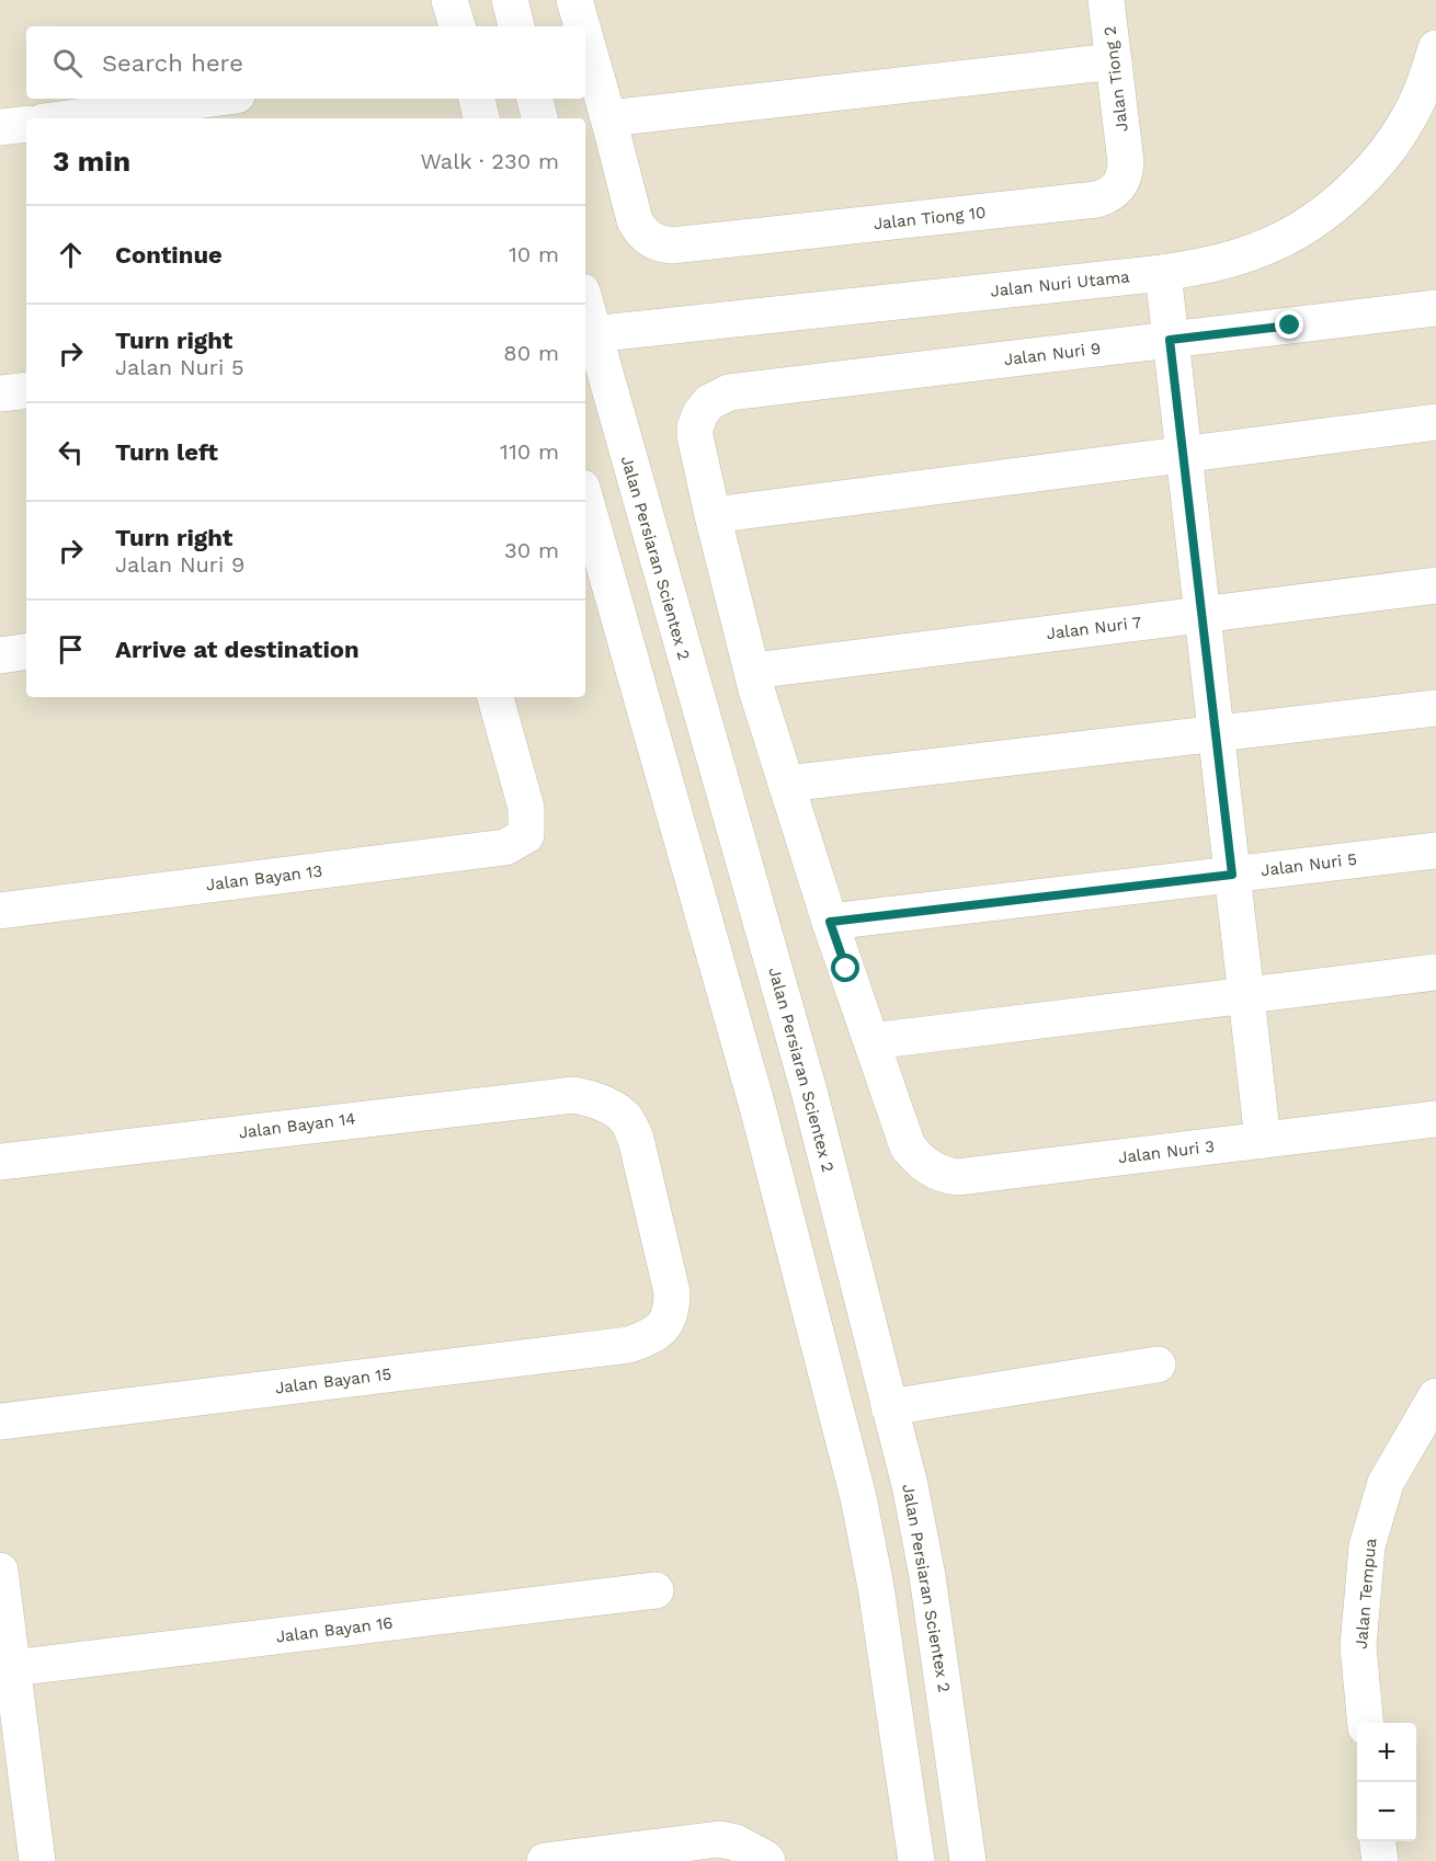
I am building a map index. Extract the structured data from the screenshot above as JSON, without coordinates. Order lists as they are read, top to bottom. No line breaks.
{"streets":{"street":["Jalan Tiong 2","Jalan Tiong 10","Jalan Nuri Utama","Jalan Nuri 9","Jalan Persiaran Scientex 2","Jalan Nuri 7","Jalan Nuri 5","Jalan Bayan 13","Jalan Bayan 14","Jalan Nuri 3","Jalan Bayan 15","Jalan Tempua","Jalan Bayan 16"]},"crossings":[["Jalan Tiong 2","Jalan Tiong 10"],["Jalan Nuri Utama","Jalan Persiaran Scientex 2"],["Jalan Bayan 14","Jalan Bayan 15"]],"page":{"search":"Search here","heading":["3 min","Walk · 230 m"],"list":[["Continue","10 m"],["Turn right","Jalan Nuri 5","80 m"],["Turn left","110 m"],["Turn right","Jalan Nuri 9","30 m"],"Arrive at destination"],"map_buttons":["+","−"]}}
